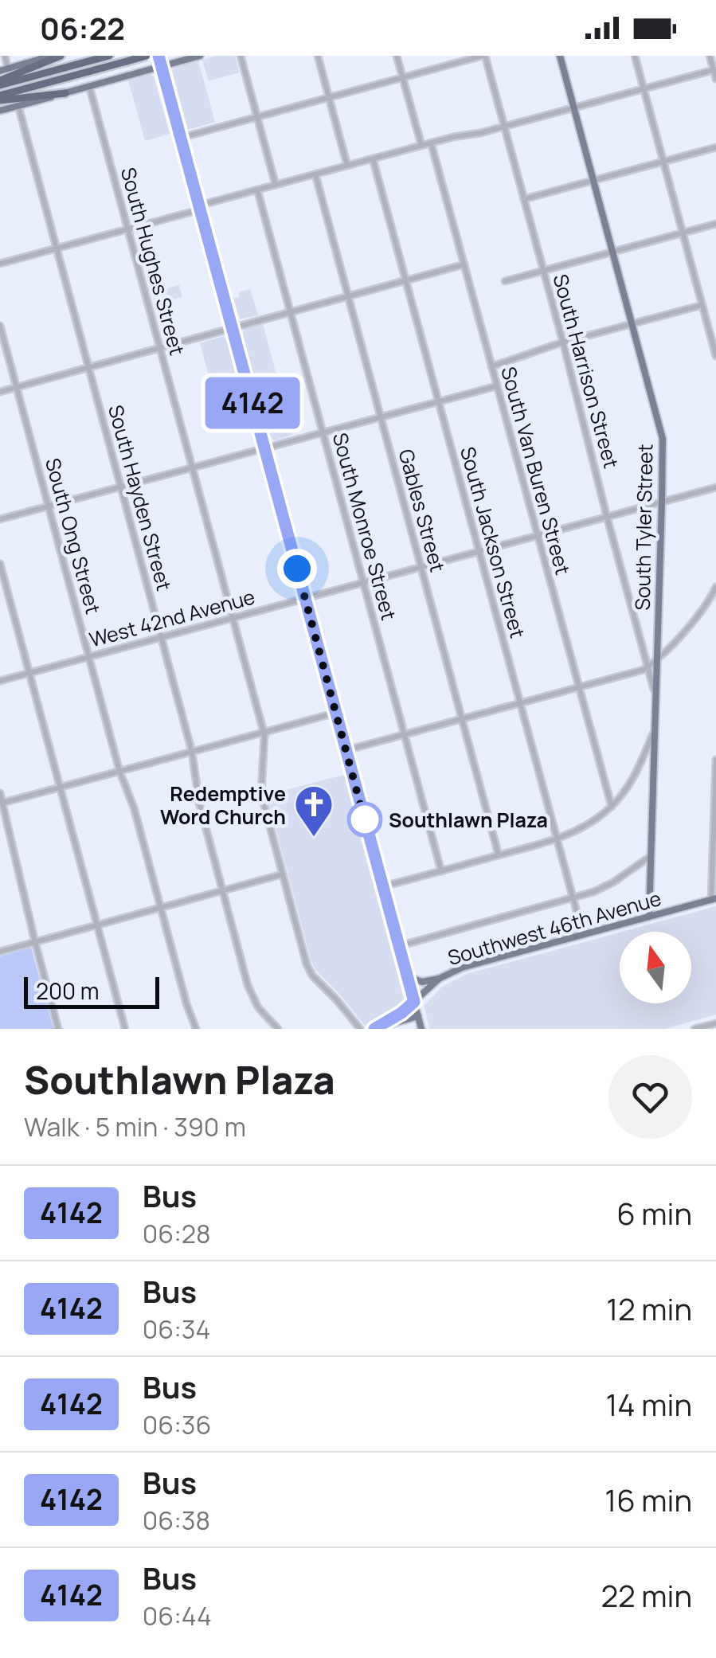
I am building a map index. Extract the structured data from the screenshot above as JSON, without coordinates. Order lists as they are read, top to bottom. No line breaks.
{"streets":{"main road":["South Tyler Street","Southwest 46th Avenue"],"street":["South Hughes Street","South Harrison Street","South Van Buren Street","South Hayden Street","Gables Street","South Monroe Street","South Ong Street","South Jackson Street","West 42nd Avenue"]},"crossings":[["South Hughes Street","West 42nd Avenue"],["South Harrison Street","South Tyler Street"],["South Harrison Street","West 42nd Avenue"],["South Van Buren Street","West 42nd Avenue"],["South Hayden Street","West 42nd Avenue"],["Gables Street","West 42nd Avenue"],["South Monroe Street","West 42nd Avenue"],["South Tyler Street","West 42nd Avenue"],["South Tyler Street","Southwest 46th Avenue"],["South Ong Street","West 42nd Avenue"],["South Jackson Street","West 42nd Avenue"],["South Jackson Street","Southwest 46th Avenue"]],"places":{"other":["Southlawn Plaza"],"church":["Redemptive Word Church"]},"lines":["bus line 4142"],"scale_bar":"200 m","north":"top","page":{"status":"06:22","on_map":"4142","scale":"200 m","heading":["Southlawn Plaza","Walk · 5 min · 390 m"],"list":[{"mark":"4142","name":"Bus","note":"06:28","value":"6 min"},{"mark":"4142","name":"Bus","note":"06:34","value":"12 min"},{"mark":"4142","name":"Bus","note":"06:36","value":"14 min"},{"mark":"4142","name":"Bus","note":"06:38","value":"16 min"},{"mark":"4142","name":"Bus","note":"06:44","value":"22 min"}]}}
